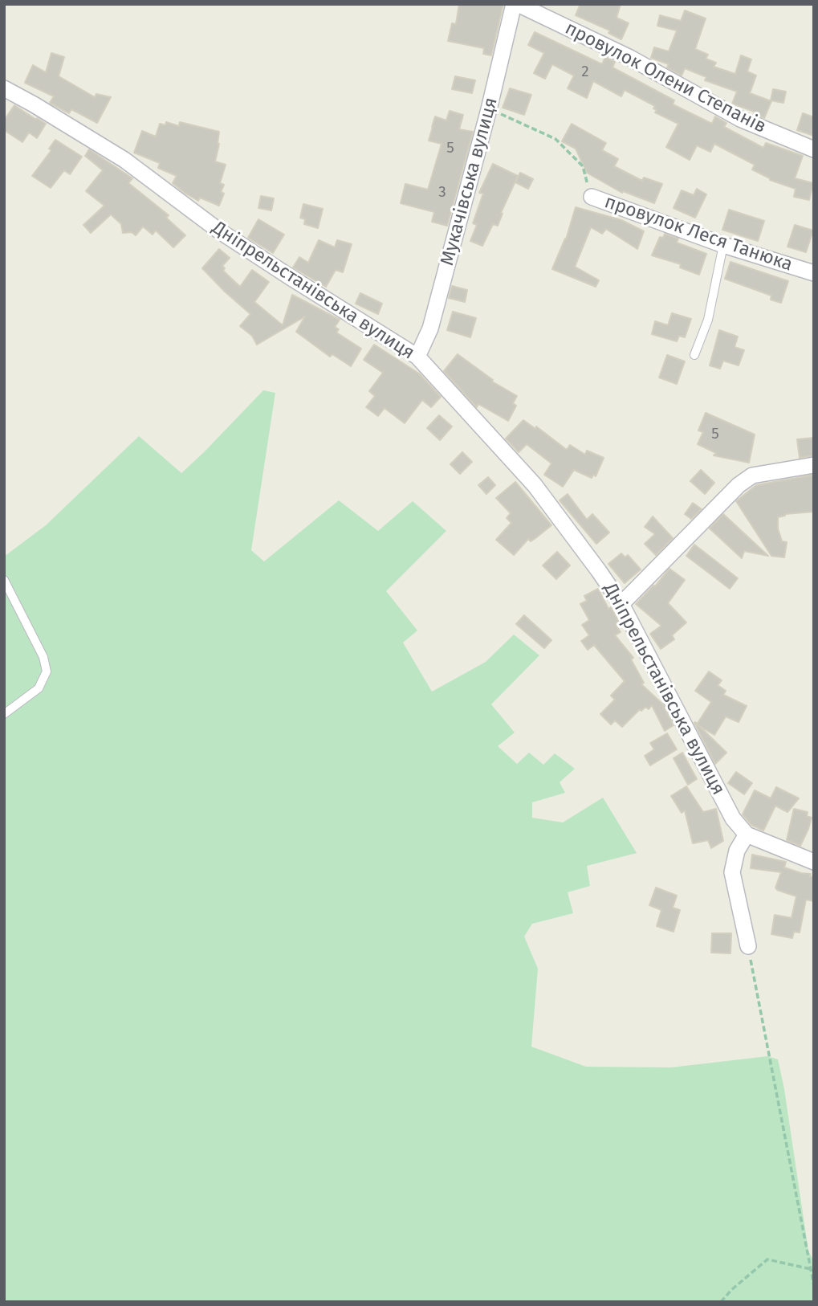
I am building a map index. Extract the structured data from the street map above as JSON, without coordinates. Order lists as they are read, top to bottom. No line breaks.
{"streets":{"street":["провулок Олени Степанів","Мукачівська вулиця","провулок Леся Танюка","Дніпрельстанівська вулиця"]},"crossings":[["провулок Олени Степанів","Мукачівська вулиця"],["Мукачівська вулиця","провулок Леся Танюка"],["Мукачівська вулиця","Дніпрельстанівська вулиця"]],"house_numbers":["2","5","3","5"]}
